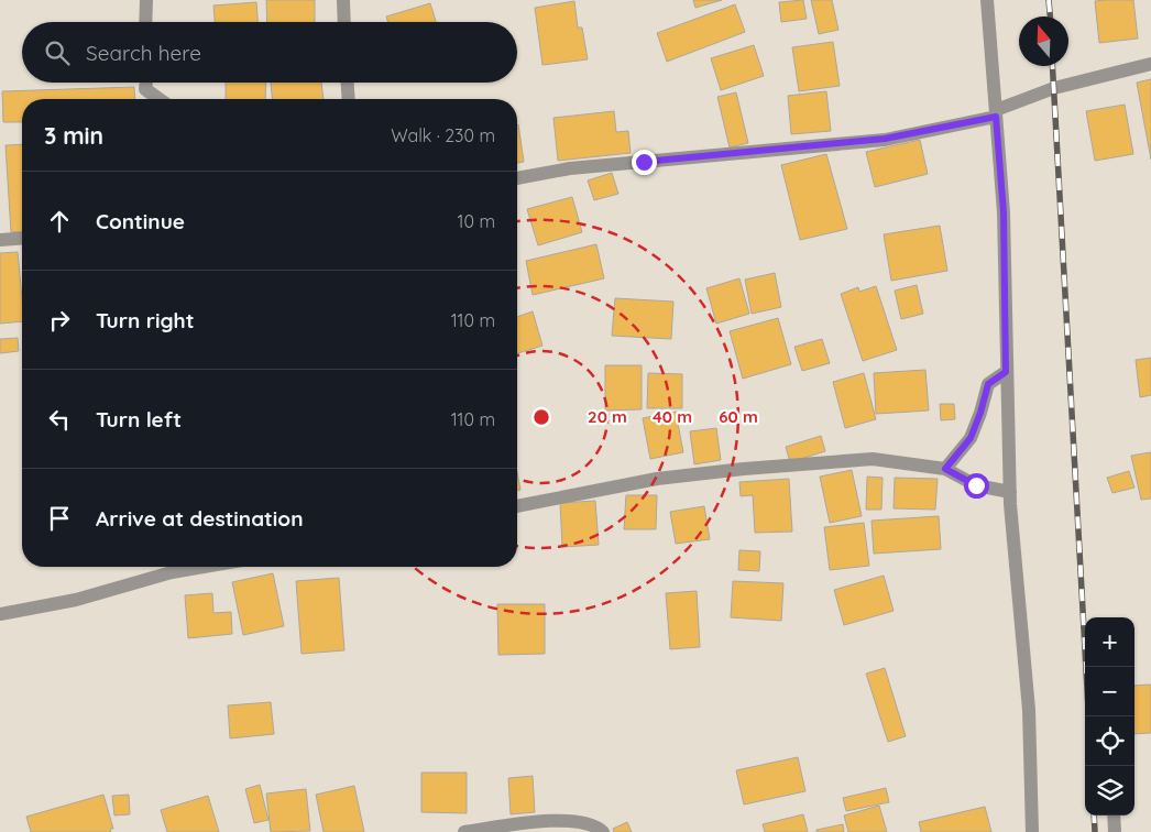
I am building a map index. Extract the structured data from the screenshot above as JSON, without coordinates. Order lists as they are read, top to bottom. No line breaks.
{"north":"top","page":{"search":"Search here","heading":["3 min","Walk · 230 m"],"list":[["Continue","10 m"],["Turn right","110 m"],["Turn left","110 m"],"Arrive at destination"],"map_buttons":["+","−"]},"rings":["20 m","40 m","60 m"]}
